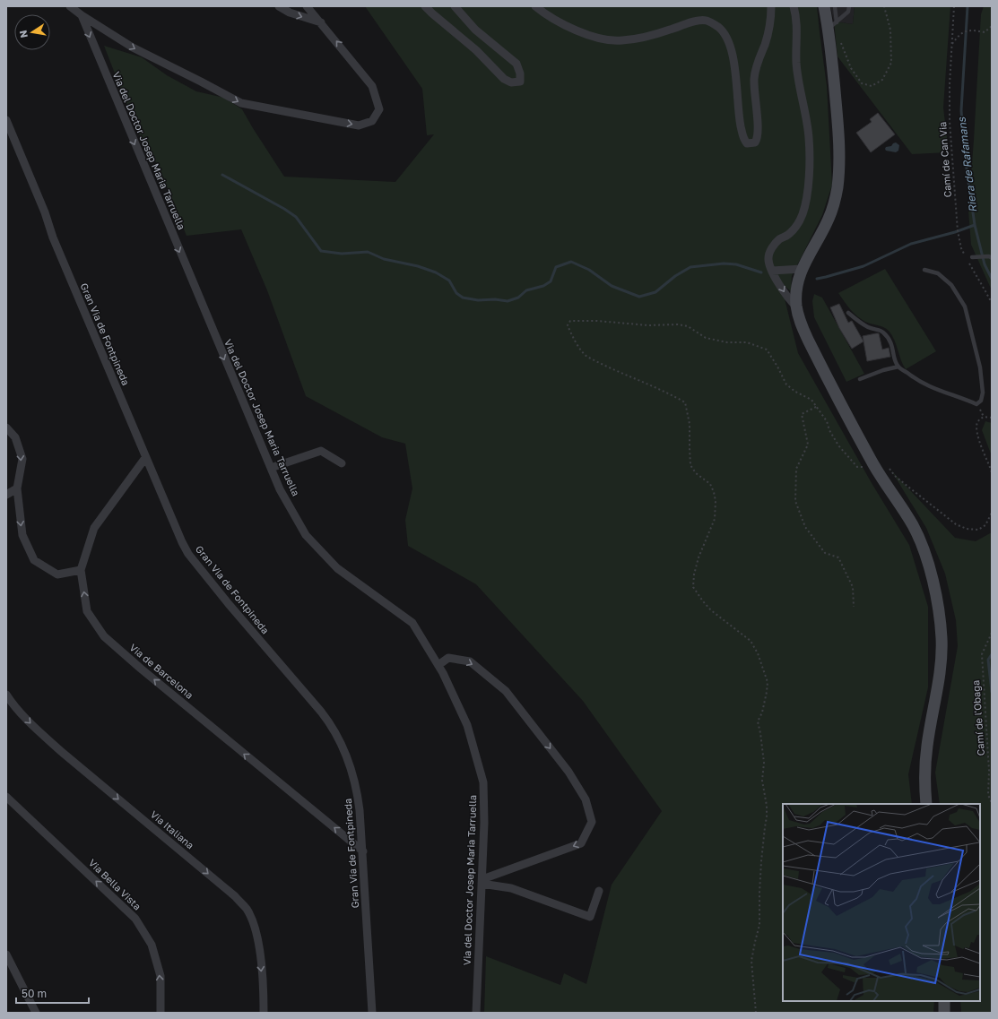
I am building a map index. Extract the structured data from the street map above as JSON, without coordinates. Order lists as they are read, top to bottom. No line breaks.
{"streets":{"street":["Via del Doctor Josep Maria Tarruella","Gran Via de Fontpineda","Via de Barcelona","Via Italiana","Via Bella Vista"],"path":["Camí de Can Via","Camí de l'Obaga"]},"crossings":[["Gran Via de Fontpineda","Via de Barcelona"]],"one_way":["Via del Doctor Josep Maria Tarruella","Via de Barcelona","Via Italiana","Via Bella Vista"],"water":["Riera de Rafamans"],"scale_bar":"50 m","north":"left"}
